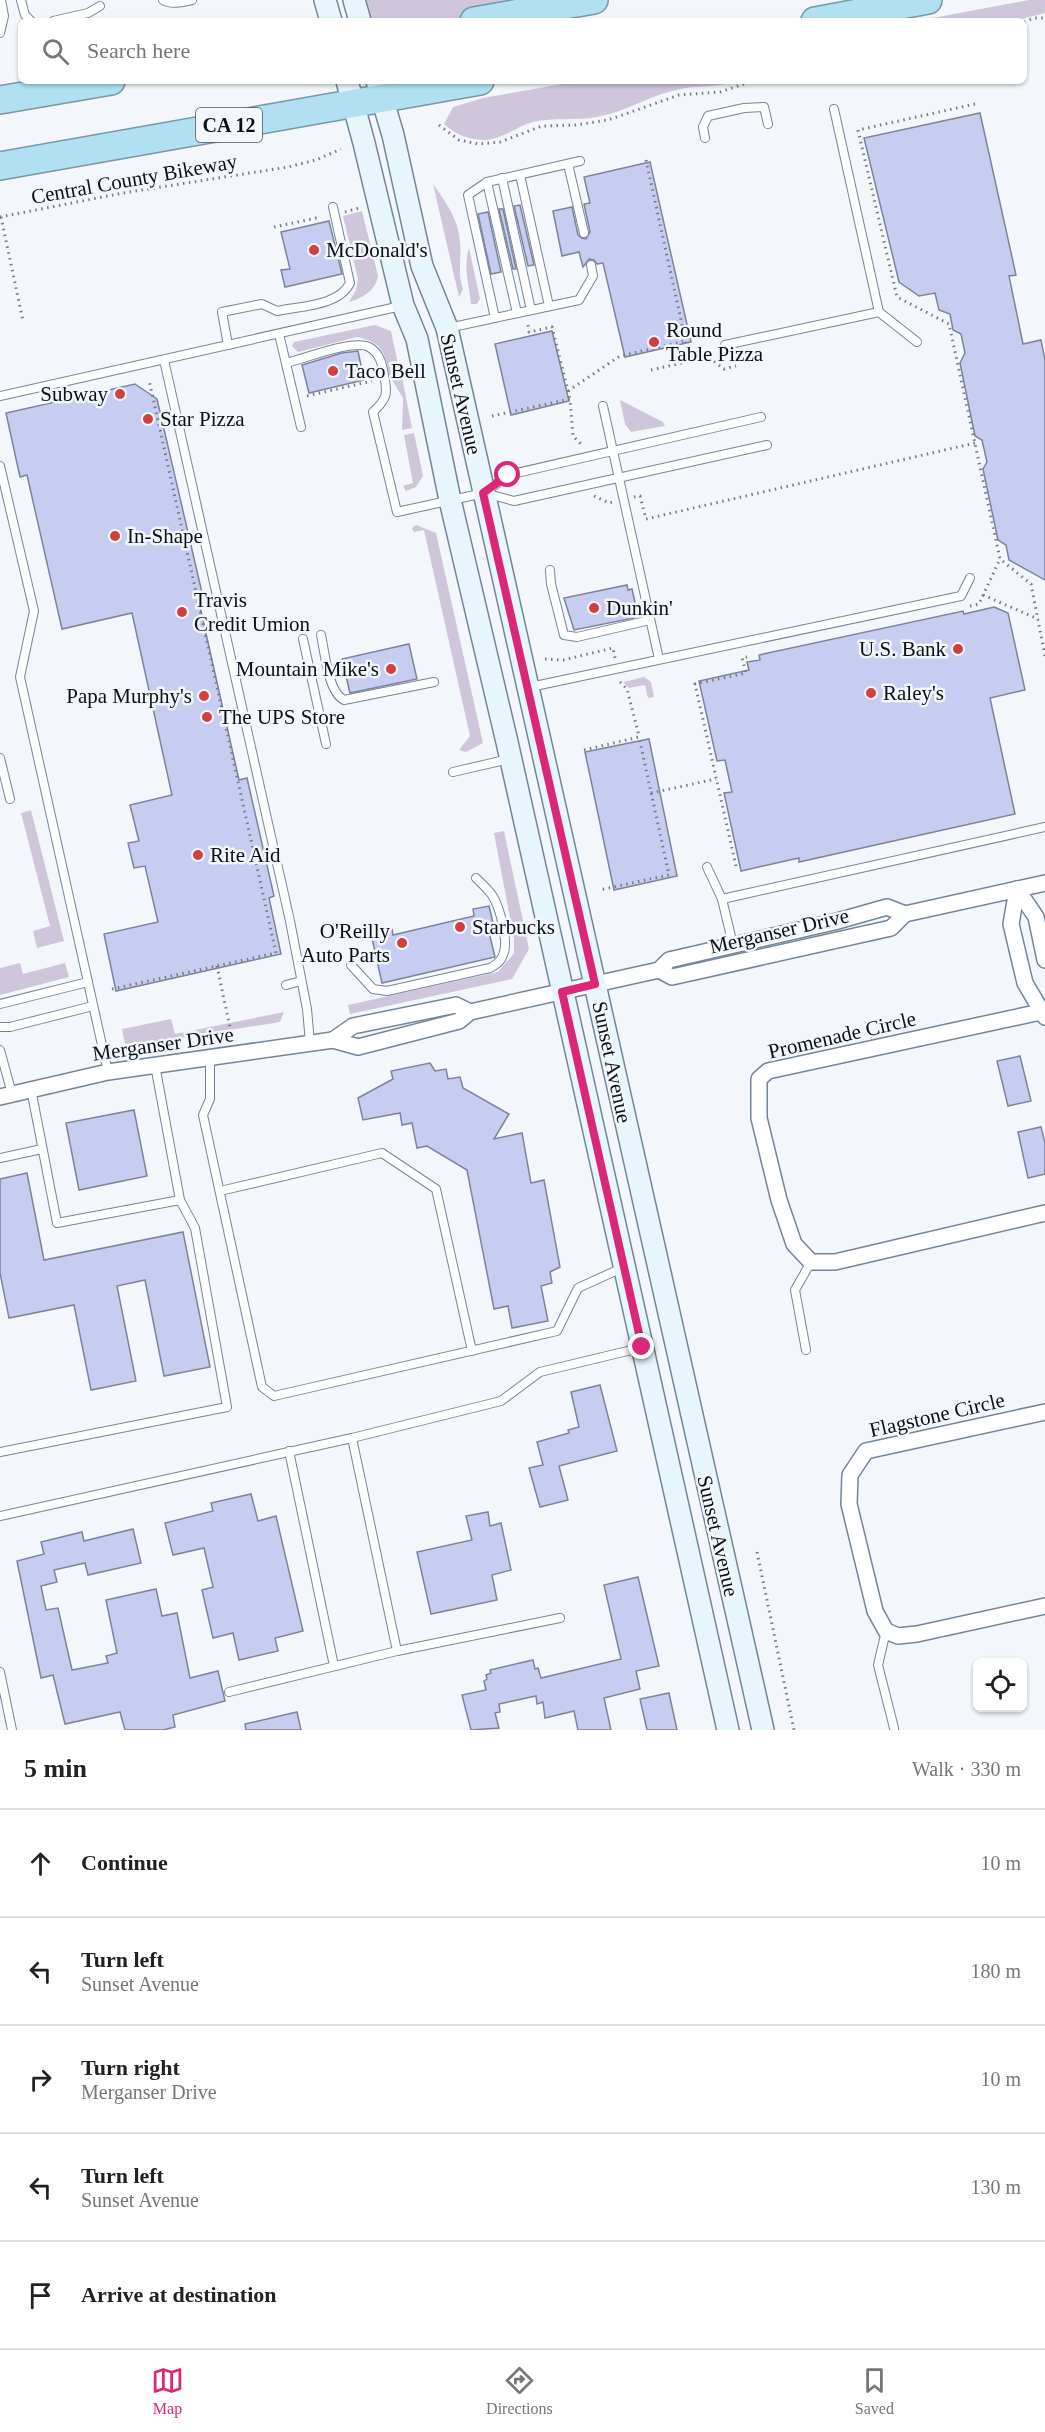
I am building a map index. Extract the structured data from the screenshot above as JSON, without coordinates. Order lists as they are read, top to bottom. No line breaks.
{"streets":{"highway":["CA 12"],"main road":["Sunset Avenue"],"street":["Merganser Drive","Promenade Circle","Flagstone Circle"],"path":["Central County Bikeway"]},"crossings":[["CA 12","Sunset Avenue"],["Sunset Avenue","Merganser Drive"]],"places":["McDonald's","Round Table Pizza","Taco Bell","Subway","Star Pizza","In-Shape","Dunkin'","Travis Credit Umion","U.S. Bank","Mountain Mike's","Raley's","Papa Murphy's","The UPS Store","Rite Aid","Starbucks","O'Reilly Auto Parts"],"page":{"search":"Search here","heading":["5 min","Walk · 330 m"],"list":[["Continue","10 m"],["Turn left","Sunset Avenue","180 m"],["Turn right","Merganser Drive","10 m"],["Turn left","Sunset Avenue","130 m"],"Arrive at destination"],"nav":["Map","Directions","Saved"]}}
